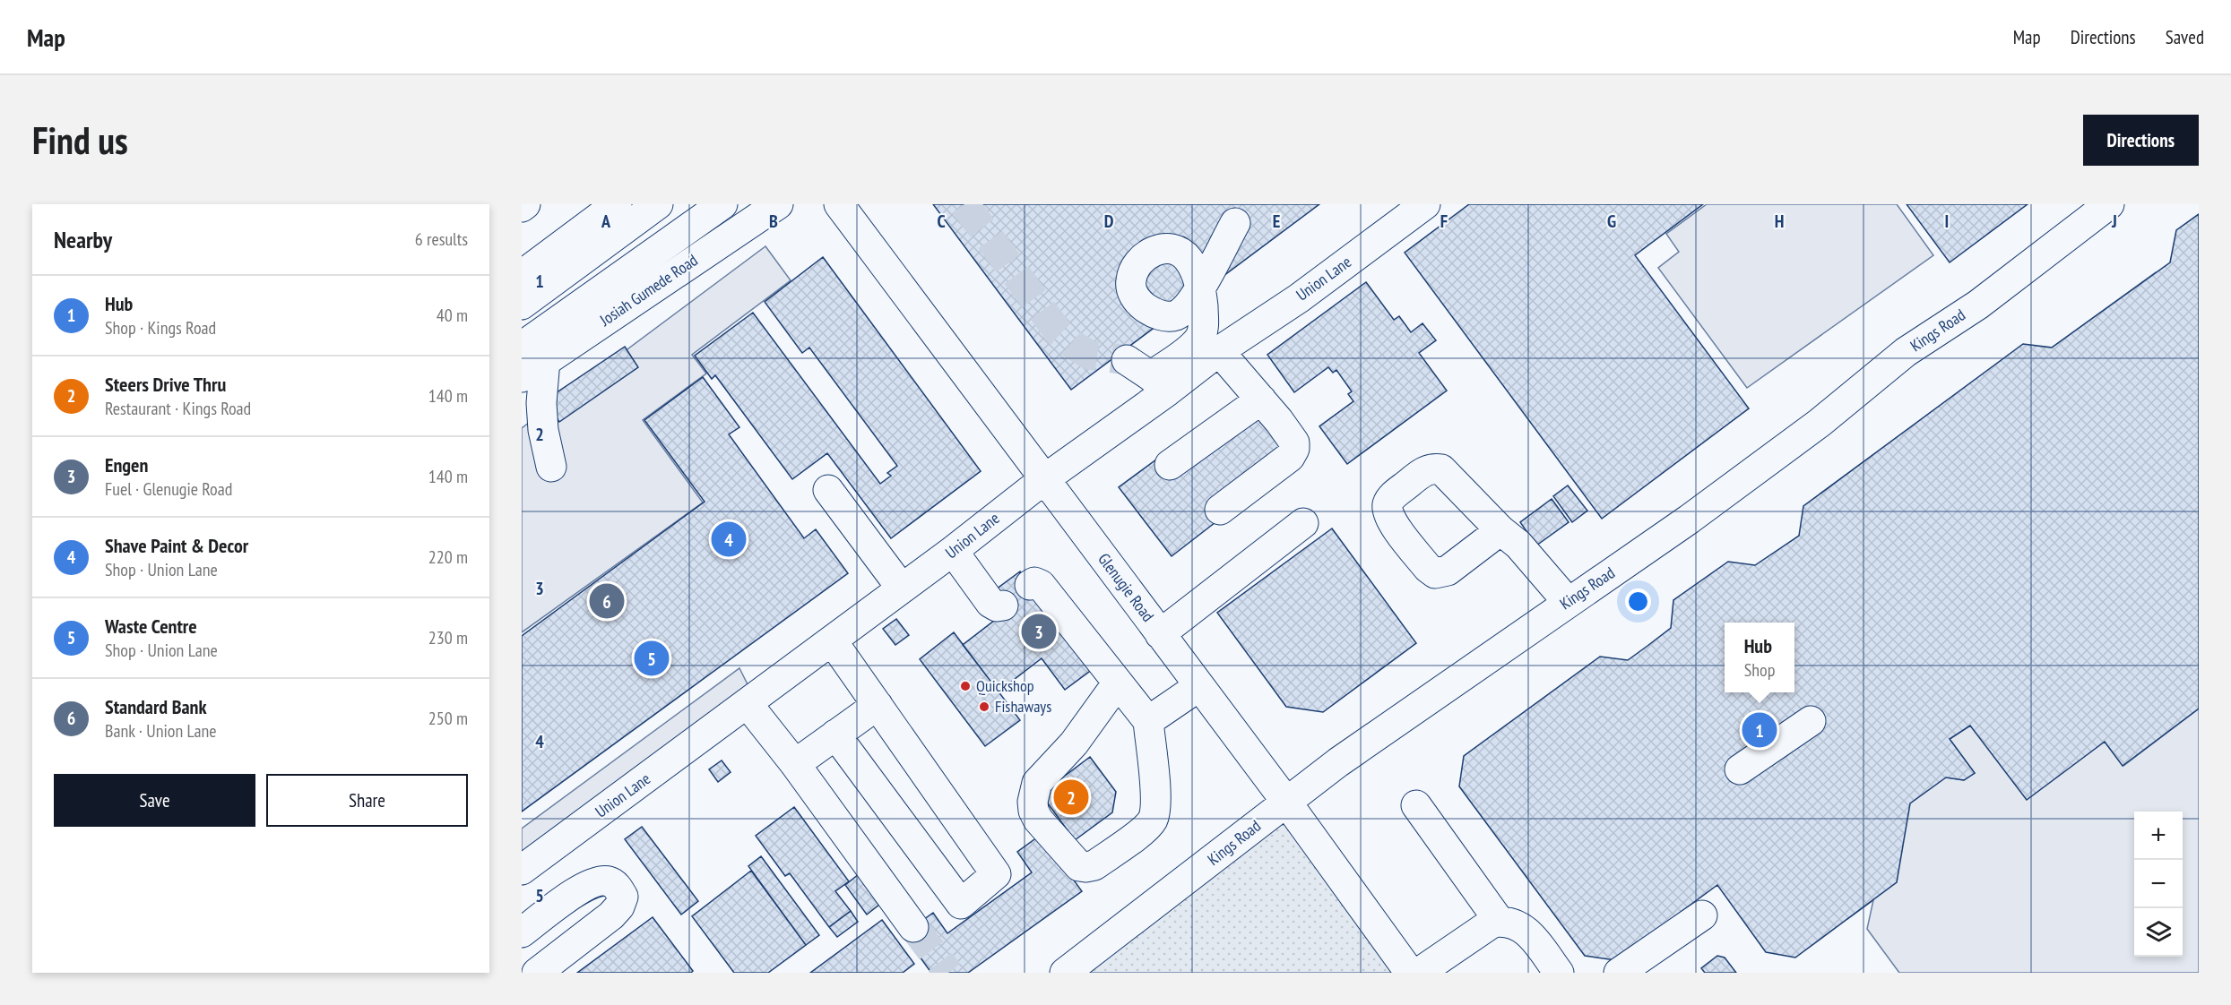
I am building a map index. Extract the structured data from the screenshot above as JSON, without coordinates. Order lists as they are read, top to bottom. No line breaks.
{"streets":{"street":["Union Lane","Josiah Gumede Road","Kings Road","Glenugie Road"]},"crossings":[["Union Lane","Glenugie Road"],["Kings Road","Glenugie Road"]],"places":["Quickshop","Fishaways"],"page":{"header":"Map","nav":["Map","Directions","Saved"],"buttons":["Directions",["Save","Share"]],"title":"Find us","heading":["Nearby","6 results"],"list":[{"mark":"1","name":"Hub","note":"Shop · Kings Road","value":"40 m"},{"mark":"2","name":"Steers Drive Thru","note":"Restaurant · Kings Road","value":"140 m"},{"mark":"3","name":"Engen","note":"Fuel · Glenugie Road","value":"140 m"},{"mark":"4","name":"Shave Paint & Decor","note":"Shop · Union Lane","value":"220 m"},{"mark":"5","name":"Waste Centre","note":"Shop · Union Lane","value":"230 m"},{"mark":"6","name":"Standard Bank","note":"Bank · Union Lane","value":"250 m"}],"pins":["4","6","3","5","1","2"],"popup":["Hub","Shop"],"map_buttons":["+","−"]},"grid":{"columns":["A","B","C","D","E","F","G","H","I","J"],"rows":["1","2","3","4","5"]}}
